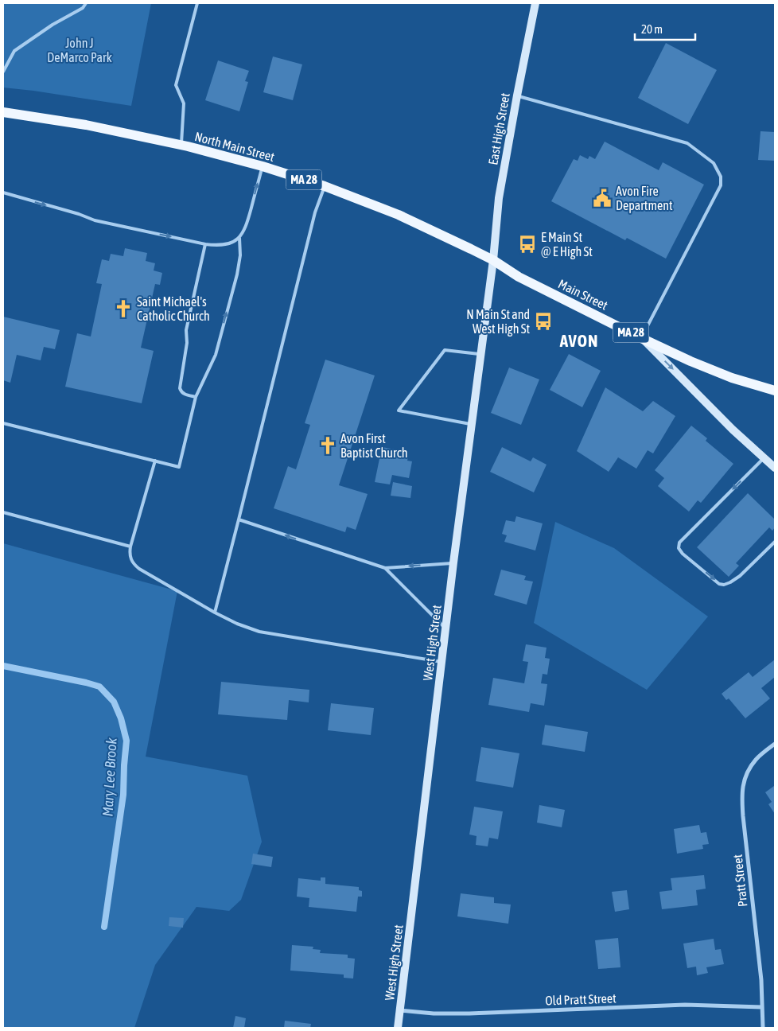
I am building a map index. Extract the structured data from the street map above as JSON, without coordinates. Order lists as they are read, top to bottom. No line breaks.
{"streets":{"main road":["East High Street","North Main Street","MA 28","Main Street","West High Street"],"street":["Pratt Street","Old Pratt Street"]},"crossings":[["East High Street","North Main Street"],["East High Street","Main Street"],["East High Street","West High Street"],["North Main Street","Main Street"],["North Main Street","West High Street"],["Main Street","West High Street"],["West High Street","Old Pratt Street"],["Pratt Street","Old Pratt Street"]],"districts":["AVON"],"water":["Mary Lee Brook"],"parks":["John J DeMarco Park"],"places":{"public building":["Avon Fire Department"],"bus stop":["E Main St @ E High St","N Main St and West High St"],"church":["Saint Michael's Catholic Church","Avon First Baptist Church"]},"scale_bar":"20 m"}
